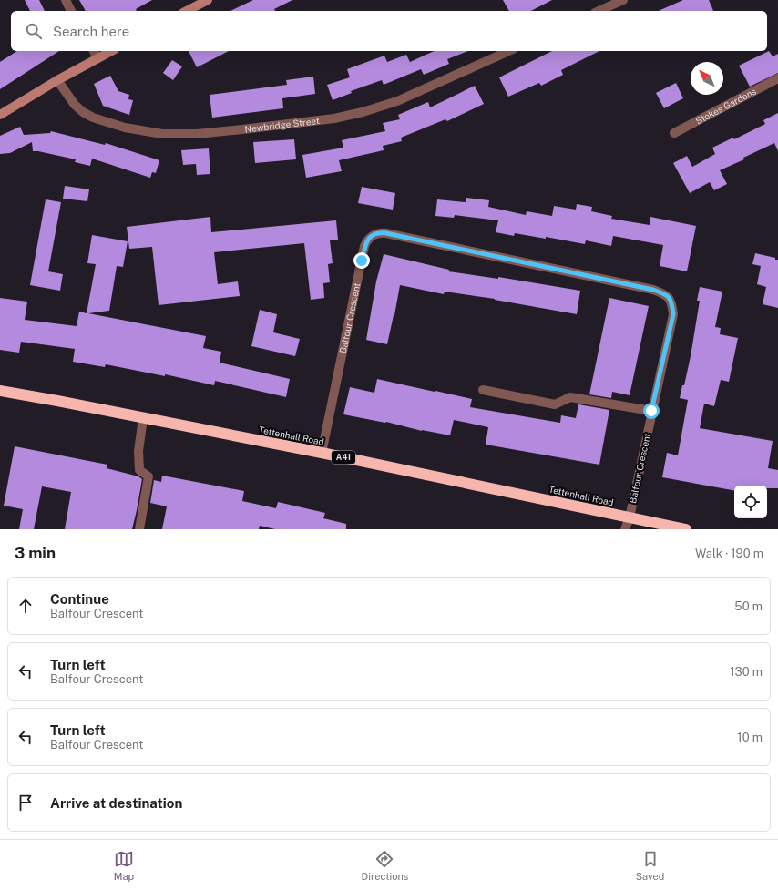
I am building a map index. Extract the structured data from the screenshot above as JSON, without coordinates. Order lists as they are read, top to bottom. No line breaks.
{"streets":{"highway":["Tettenhall Road","A41"],"street":["Stokes Gardens","Newbridge Street","Balfour Crescent"]},"crossings":[["Balfour Crescent","Tettenhall Road"]],"north":"top left","page":{"search":"Search here","heading":["3 min","Walk · 190 m"],"list":[["Continue","Balfour Crescent","50 m"],["Turn left","Balfour Crescent","130 m"],["Turn left","Balfour Crescent","10 m"],"Arrive at destination"],"nav":["Map","Directions","Saved"]}}
